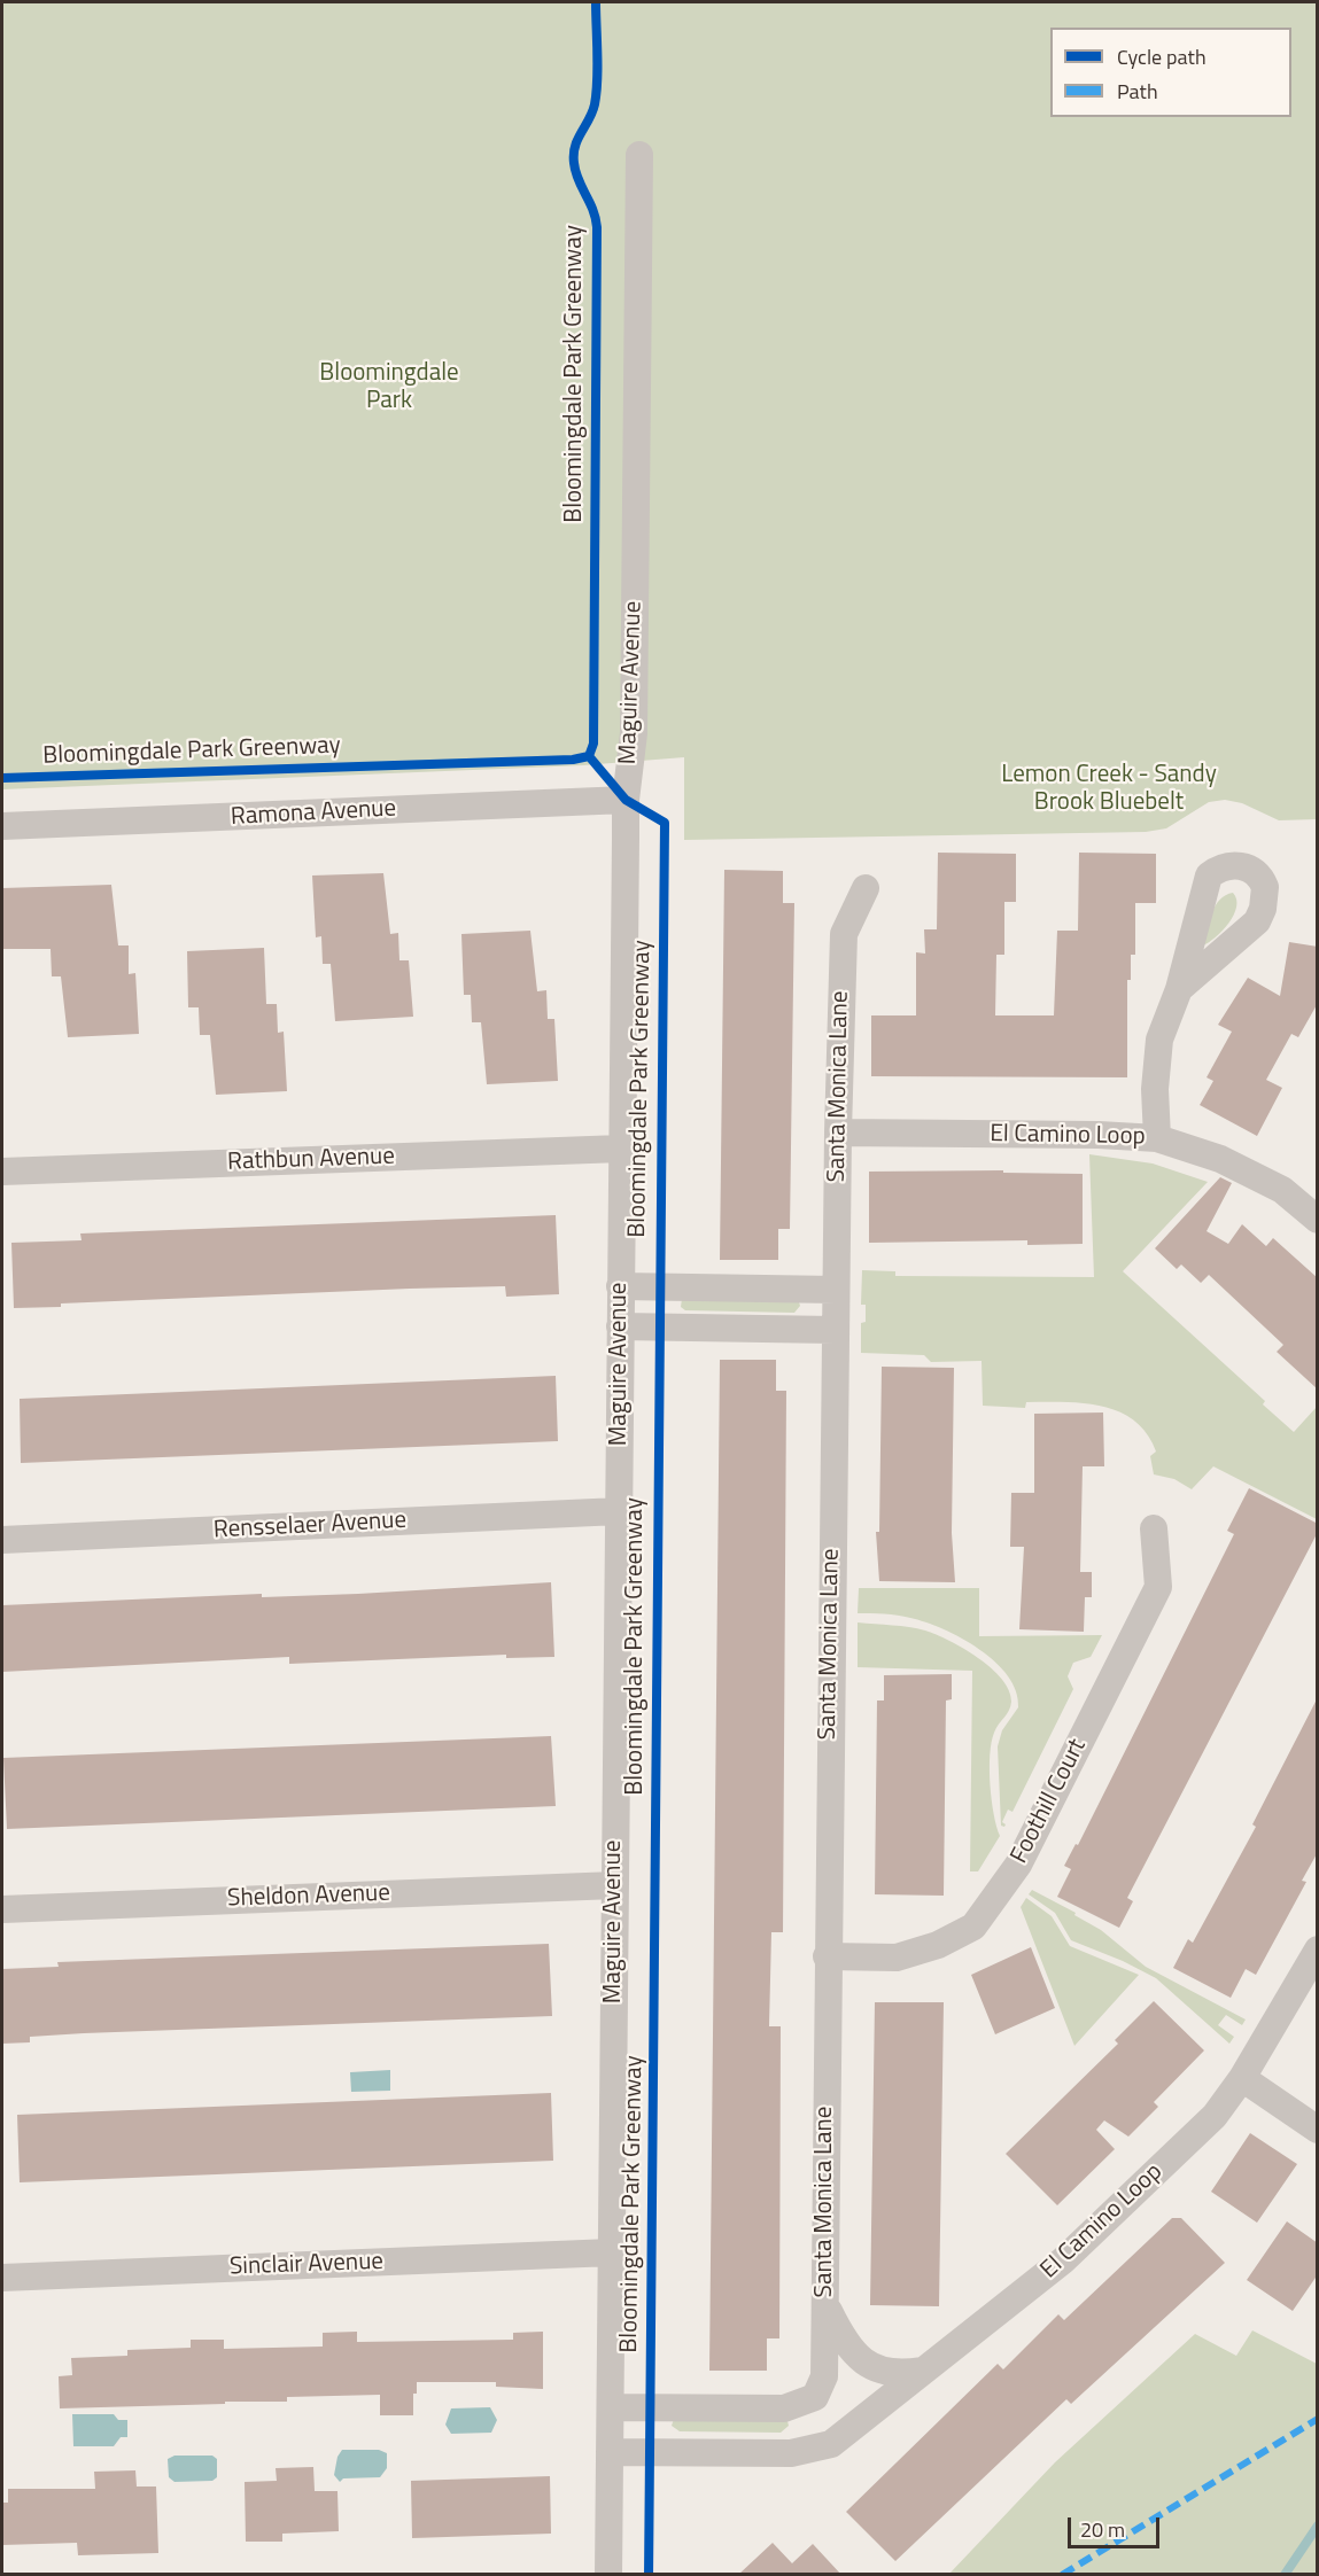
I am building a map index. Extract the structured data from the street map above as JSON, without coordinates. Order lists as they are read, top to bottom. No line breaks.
{"streets":{"street":["Maguire Avenue","Ramona Avenue","Santa Monica Lane","El Camino Loop","Rathbun Avenue","Rensselaer Avenue","Foothill Court","Sheldon Avenue","Sinclair Avenue"],"cycle path":["Bloomingdale Park Greenway"]},"crossings":[["Maguire Avenue","Ramona Avenue"],["Maguire Avenue","Santa Monica Lane"],["Maguire Avenue","El Camino Loop"],["Maguire Avenue","Rathbun Avenue"],["Maguire Avenue","Rensselaer Avenue"],["Maguire Avenue","Sheldon Avenue"],["Maguire Avenue","Sinclair Avenue"],["Santa Monica Lane","El Camino Loop"],["Santa Monica Lane","Foothill Court"]],"parks":["Bloomingdale Park","Lemon Creek - Sandy Brook Bluebelt"],"legend":["Cycle path","Path"],"scale_bar":"20 m"}
